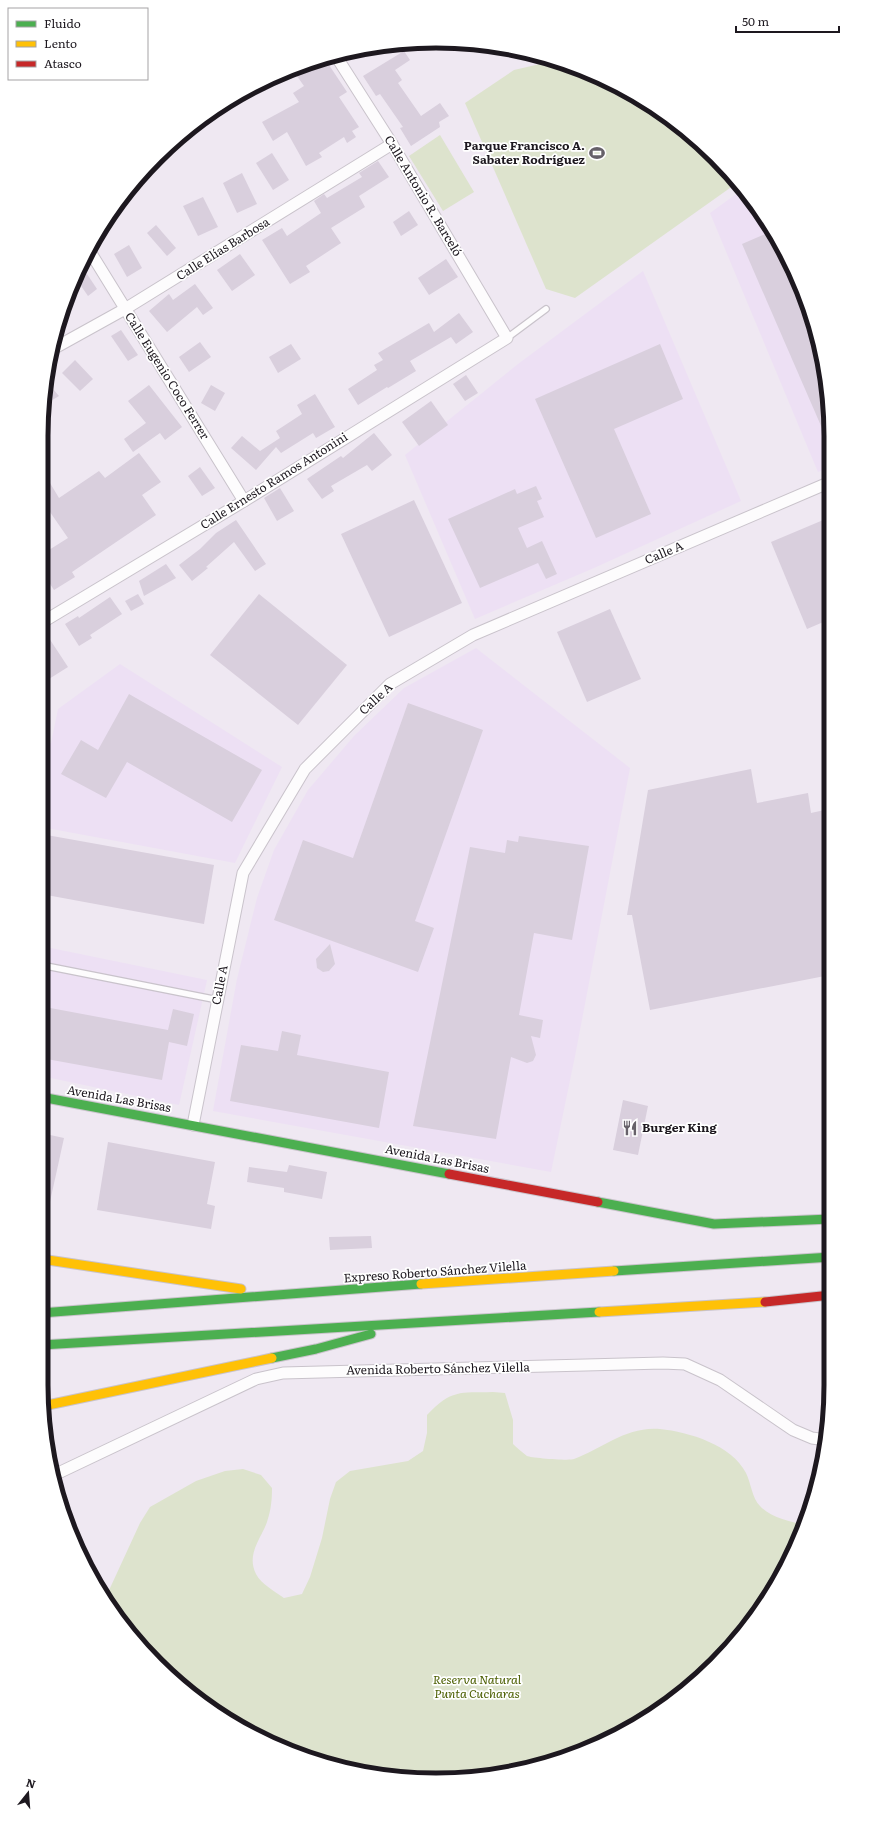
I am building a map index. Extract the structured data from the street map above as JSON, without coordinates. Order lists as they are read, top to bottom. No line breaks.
{"streets":{"main road":["Avenida Las Brisas","Expreso Roberto Sánchez Vilella"],"street":["Calle Antonio R. Barceló","Calle Elías Barbosa","Calle Eugenio Coco Ferrer","Calle Ernesto Ramos Antonini","Calle A","Avenida Roberto Sánchez Vilella"]},"crossings":[["Calle Antonio R. Barceló","Calle Elías Barbosa"],["Calle Antonio R. Barceló","Calle Ernesto Ramos Antonini"],["Calle Elías Barbosa","Calle Eugenio Coco Ferrer"],["Calle Eugenio Coco Ferrer","Calle Ernesto Ramos Antonini"],["Calle A","Avenida Las Brisas"]],"parks":["Reserva Natural Punta Cucharas"],"places":{"sports":["Parque Francisco A. Sabater Rodríguez"],"restaurant":["Burger King"]},"legend":["Fluido","Lento","Atasco"],"scale_bar":"50 m","north":"top"}
